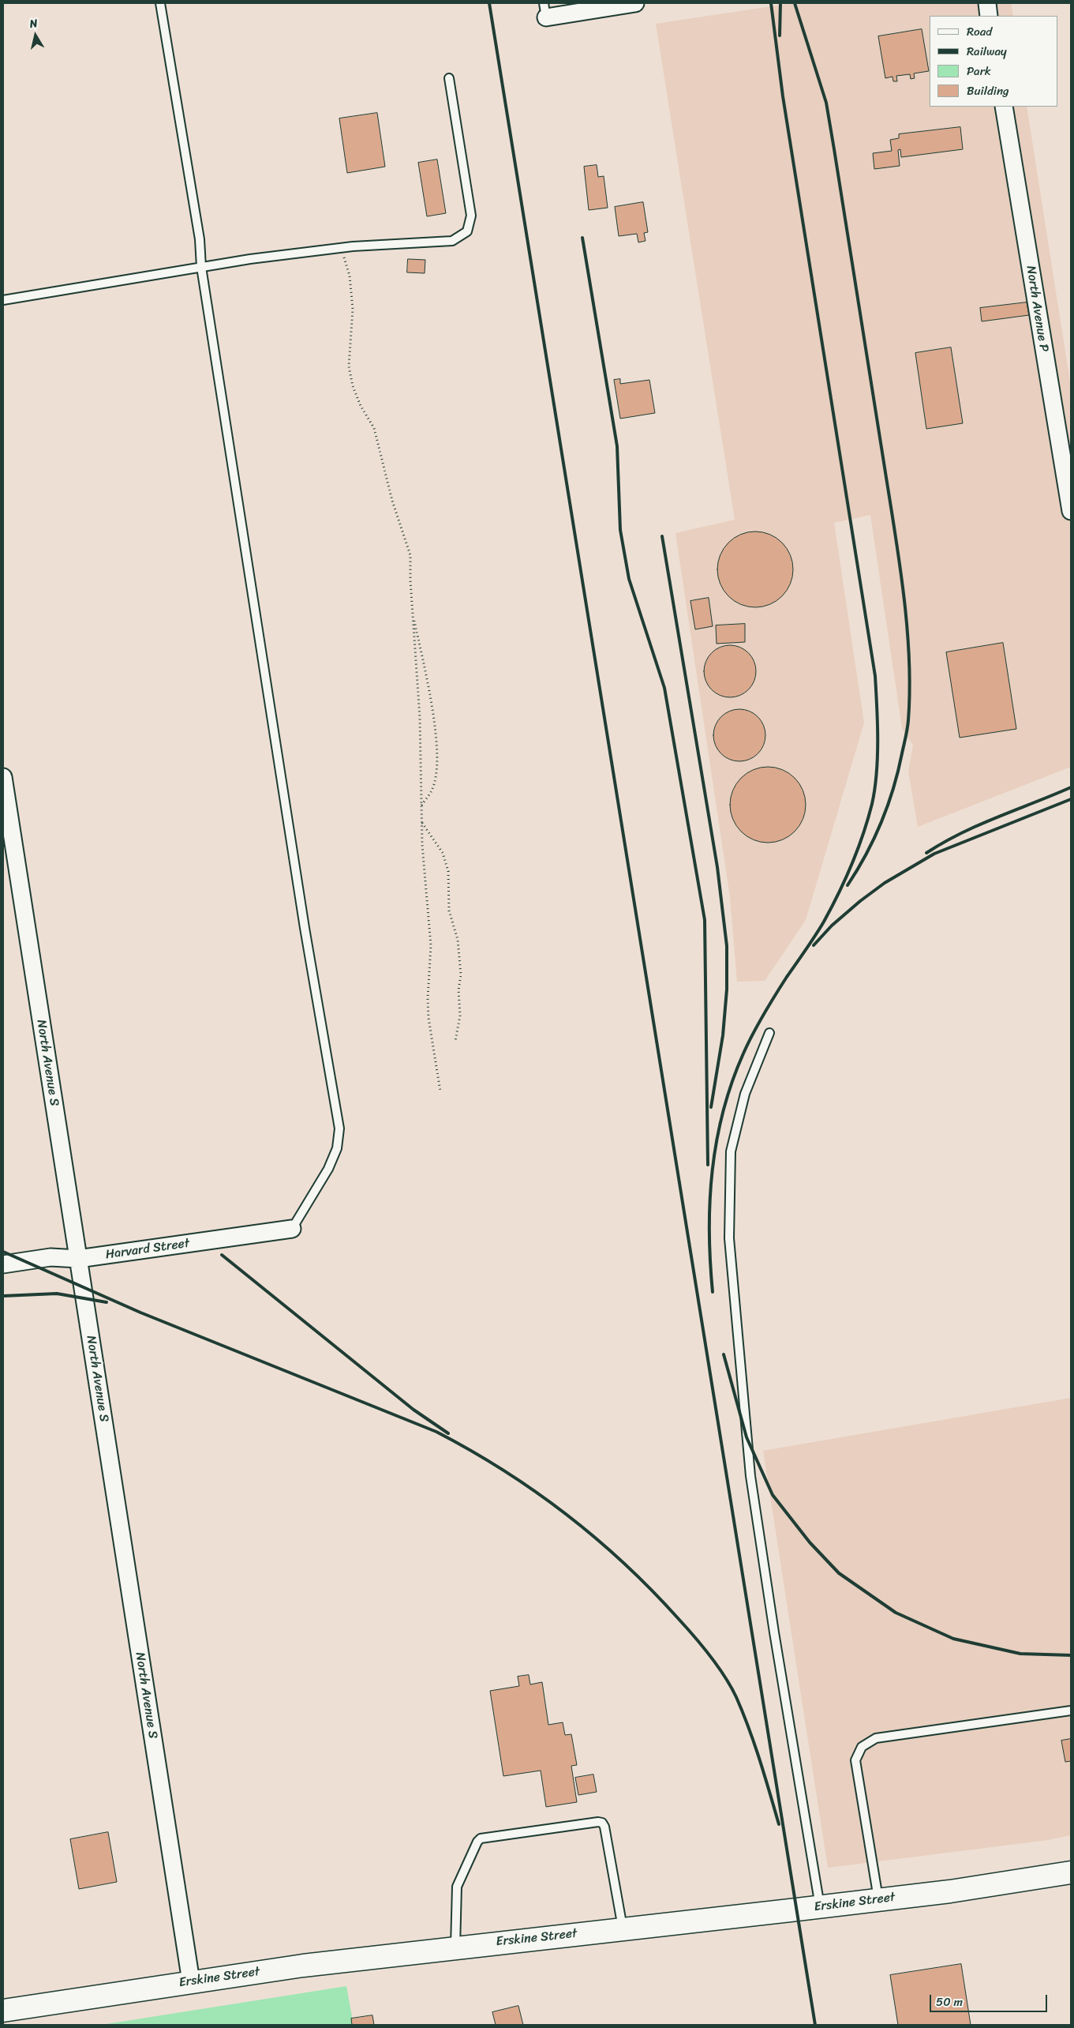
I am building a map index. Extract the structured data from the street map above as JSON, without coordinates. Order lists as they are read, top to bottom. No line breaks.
{"streets":{"main road":["Erskine Street"],"street":["North Avenue P","North Avenue S","Harvard Street"]},"crossings":[["North Avenue S","Harvard Street"],["North Avenue S","Erskine Street"]],"legend":["Road","Railway","Park","Building"],"scale_bar":"50 m","north":"top"}
